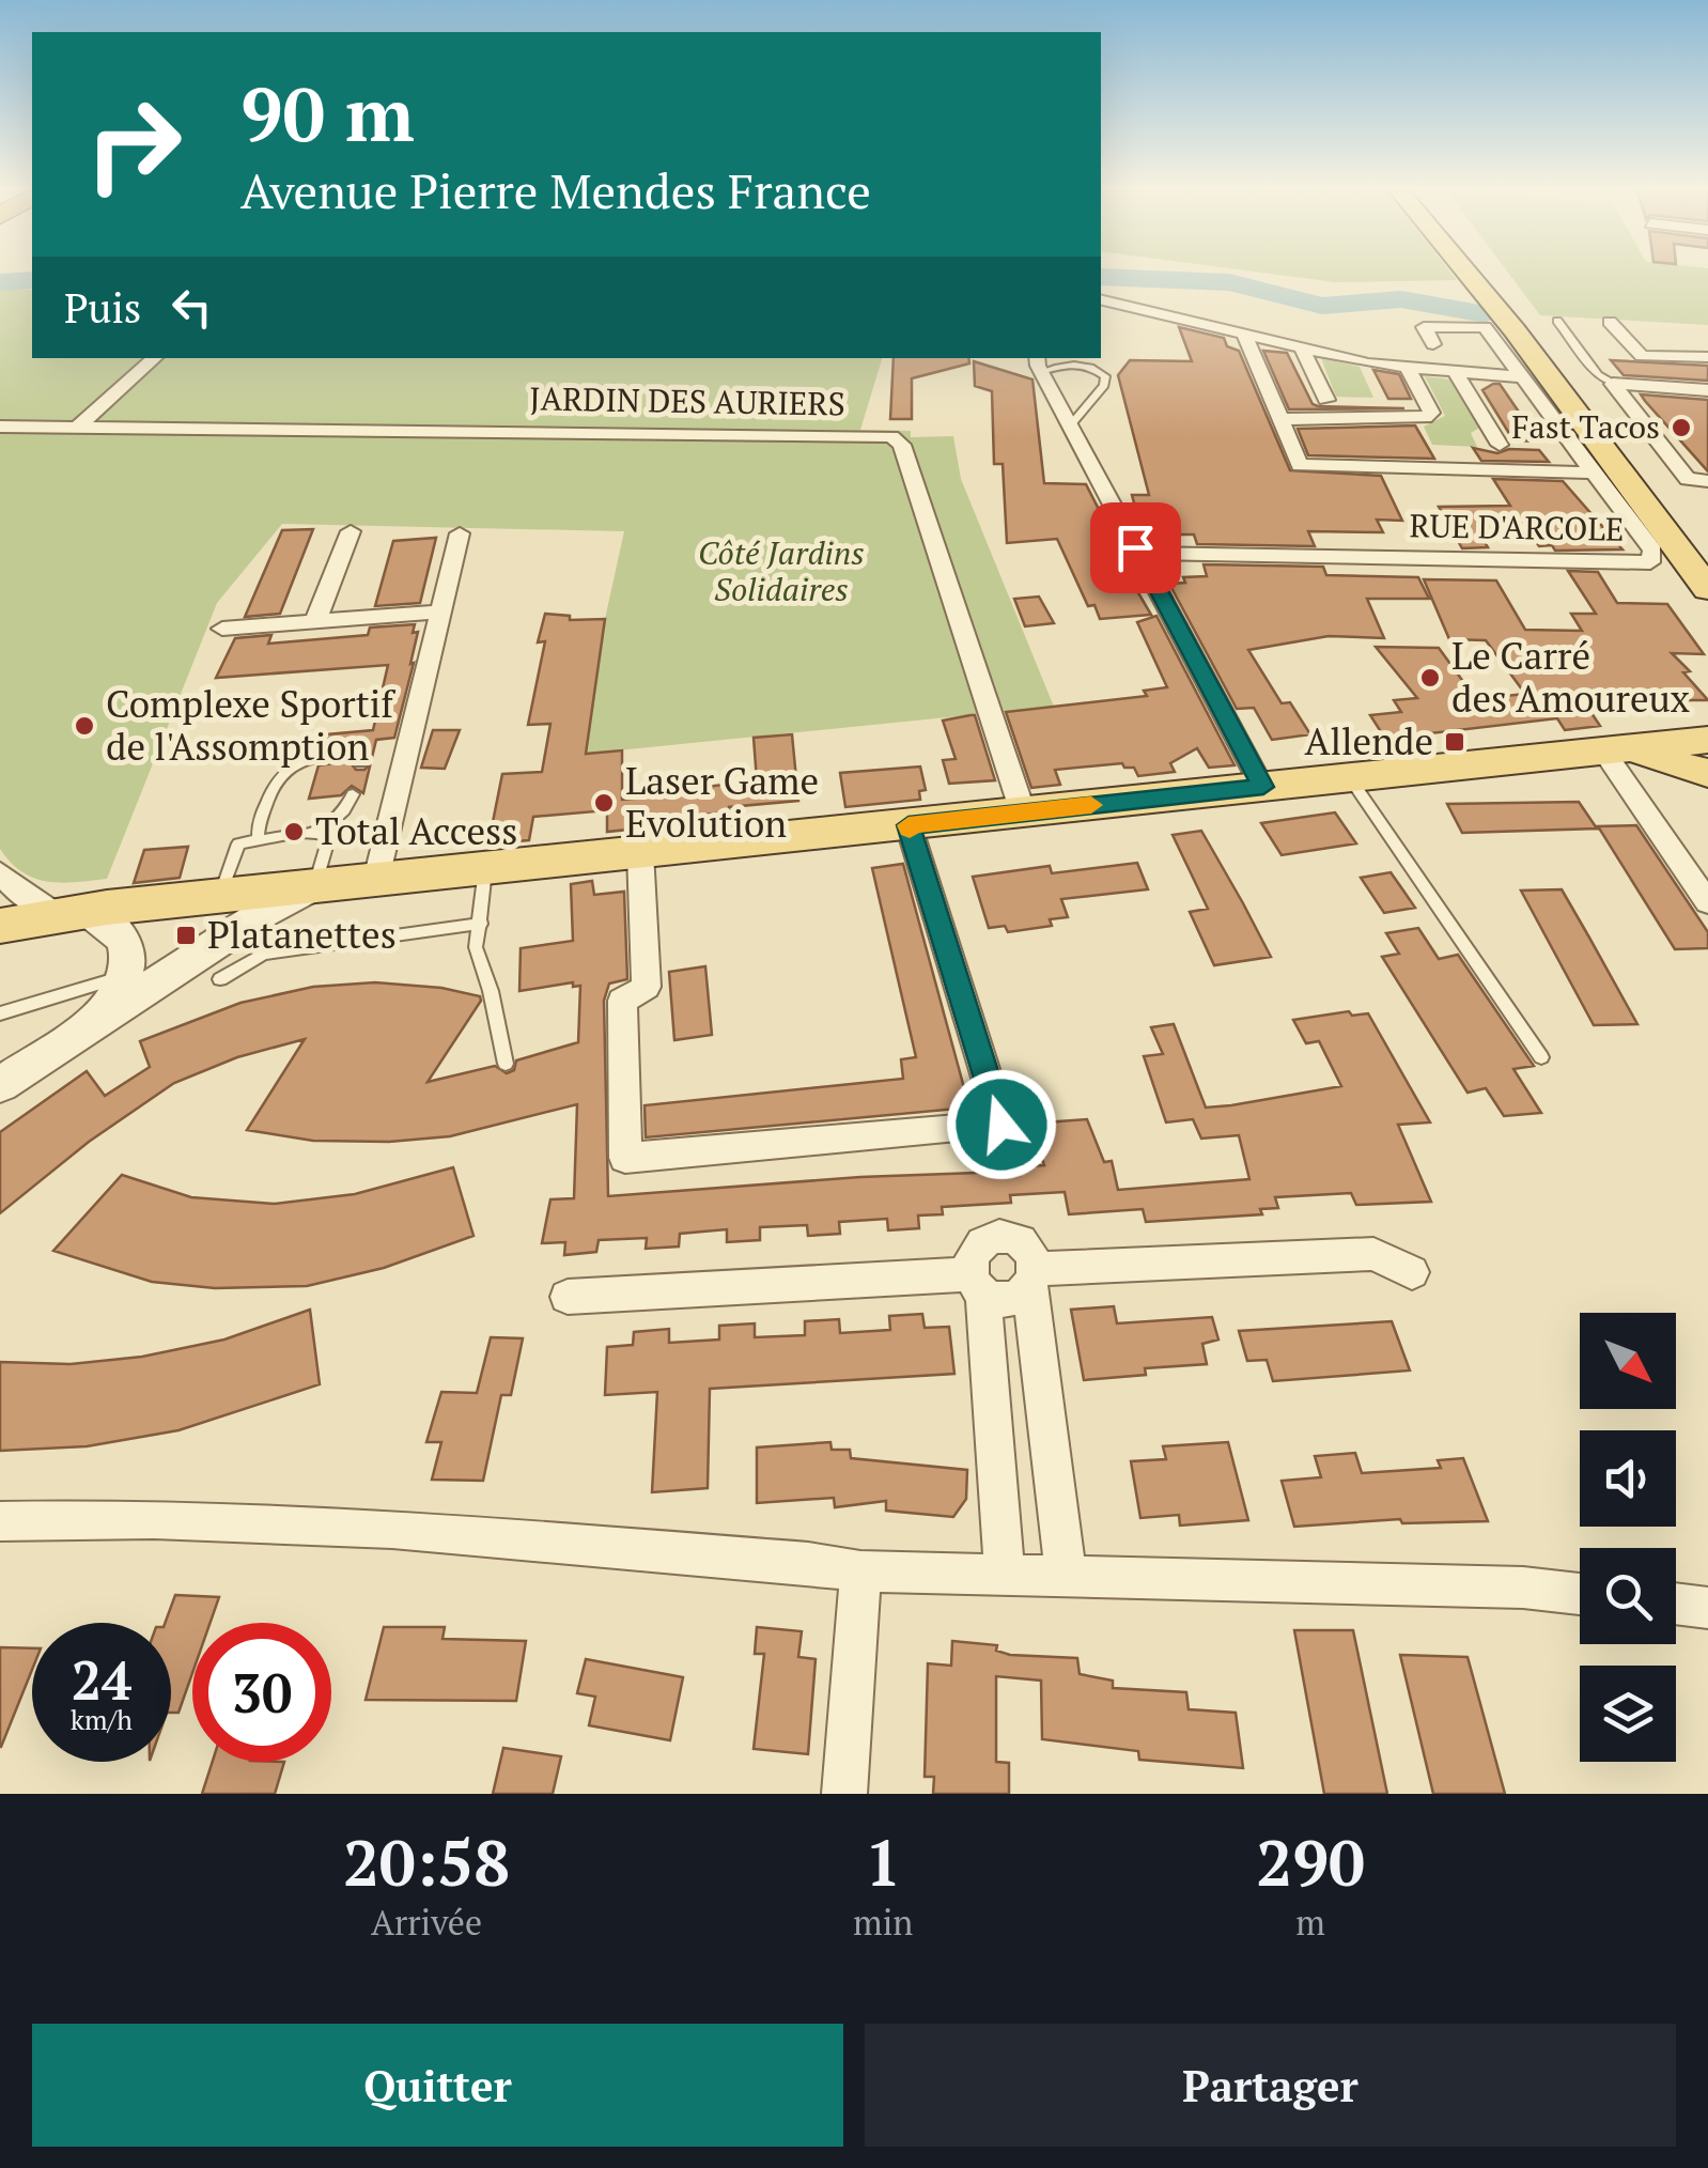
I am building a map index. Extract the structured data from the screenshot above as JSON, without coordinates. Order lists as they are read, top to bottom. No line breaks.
{"streets":{"street":["JARDIN DES AURIERS","RUE D'ARCOLE"]},"parks":["Côté Jardins Solidaires"],"places":{"other":["Fast Tacos","Le Carré des Amoureux","Complexe Sportif de l'Assomption","Laser Game Evolution","Total Access"],"transit":["Allende","Platanettes"]},"north":"bottom right","page":{"turn":["90 m","Avenue Pierre Mendes France"],"then":"Puis","speed":"24 km/h","limit":"30","eta":["20:58","Arrivée","1","min","290","m"],"buttons":["Quitter","Partager"]}}
